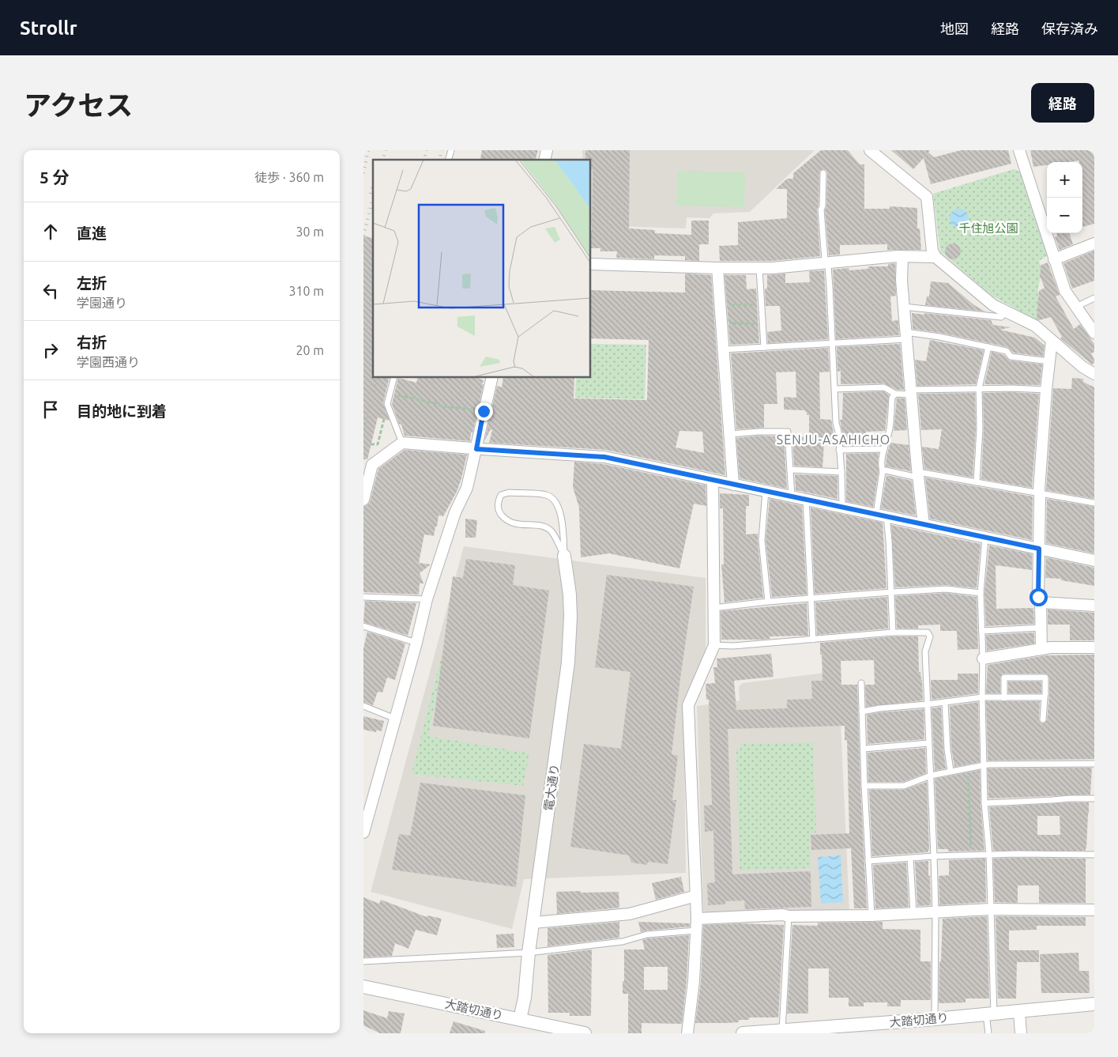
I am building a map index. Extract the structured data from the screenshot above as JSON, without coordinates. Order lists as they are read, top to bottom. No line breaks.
{"streets":{"street":["電大通り","大踏切通り"]},"crossings":[["電大通り","大踏切通り"]],"districts":["SENJU-ASAHICHO"],"parks":["千住旭公園"],"page":{"header":"Strollr","nav":["地図","経路","保存済み"],"title":"アクセス","buttons":"経路","heading":["5 分","徒歩 · 360 m"],"map_buttons":["+","−"],"list":[["直進","30 m"],["左折","学園通り","310 m"],["右折","学園西通り","20 m"],"目的地に到着"]}}
